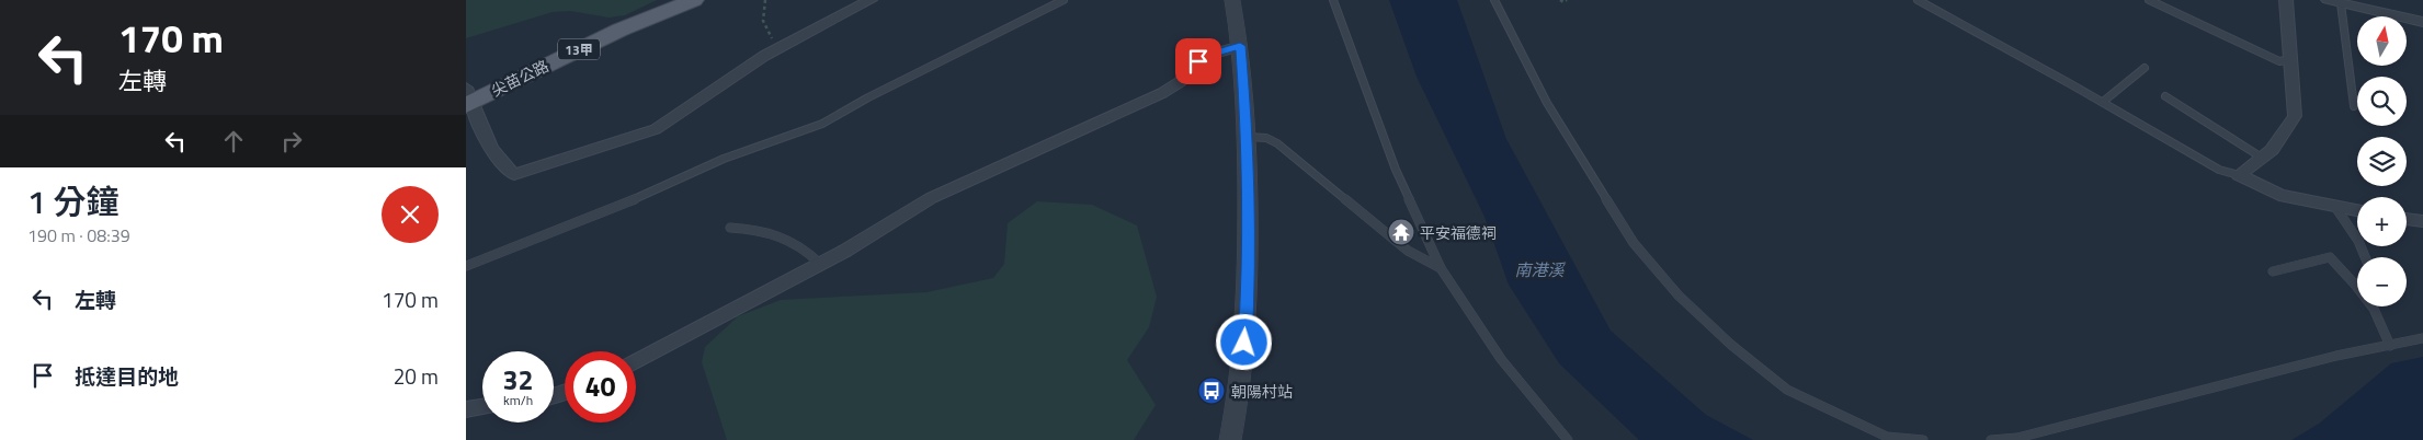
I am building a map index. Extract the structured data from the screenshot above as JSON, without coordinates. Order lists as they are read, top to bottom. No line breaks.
{"streets":{"main road":["13甲","尖苗公路"]},"water":["南港溪"],"places":{"temple":["平安福德祠"],"bus stop":["朝陽村站"]},"north":"top","page":{"turn":["170 m","左轉"],"map_buttons":["+","−"],"heading":["1 分鐘","190 m · 08:39"],"list":[{"name":"左轉","value":"170 m"},{"name":"抵達目的地","value":"20 m"}],"speed":"32 km/h","limit":"40"}}
